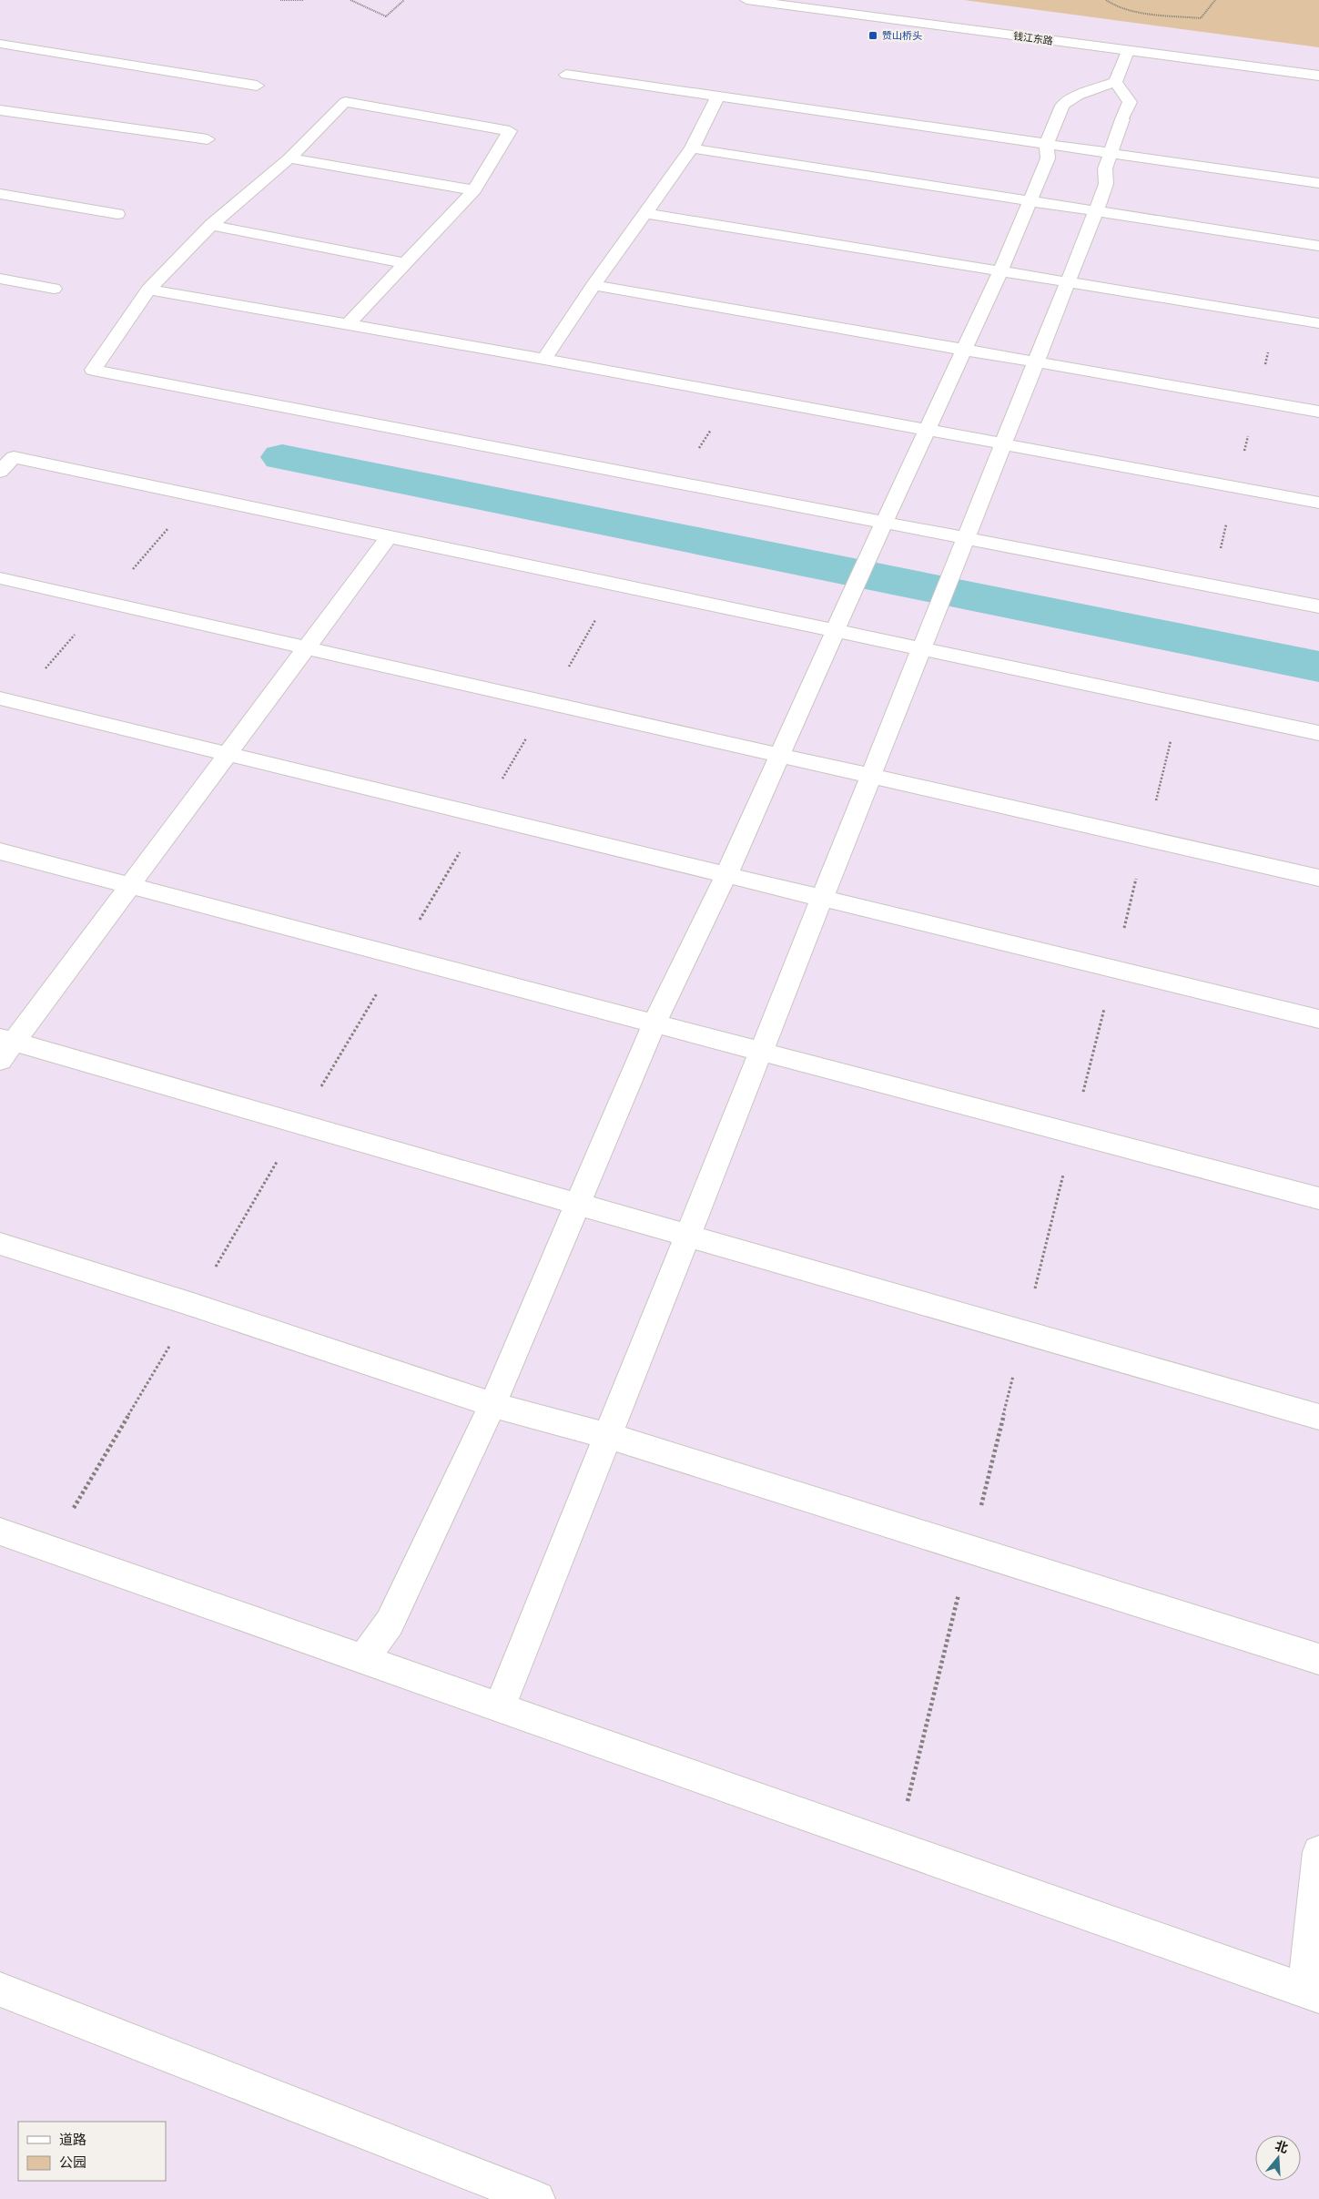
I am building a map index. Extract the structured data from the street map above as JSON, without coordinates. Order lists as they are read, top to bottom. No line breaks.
{"streets":{"street":["钱江东路"]},"places":{"transit":["赞山桥头"]},"legend":["道路","公园"],"north":"top"}
